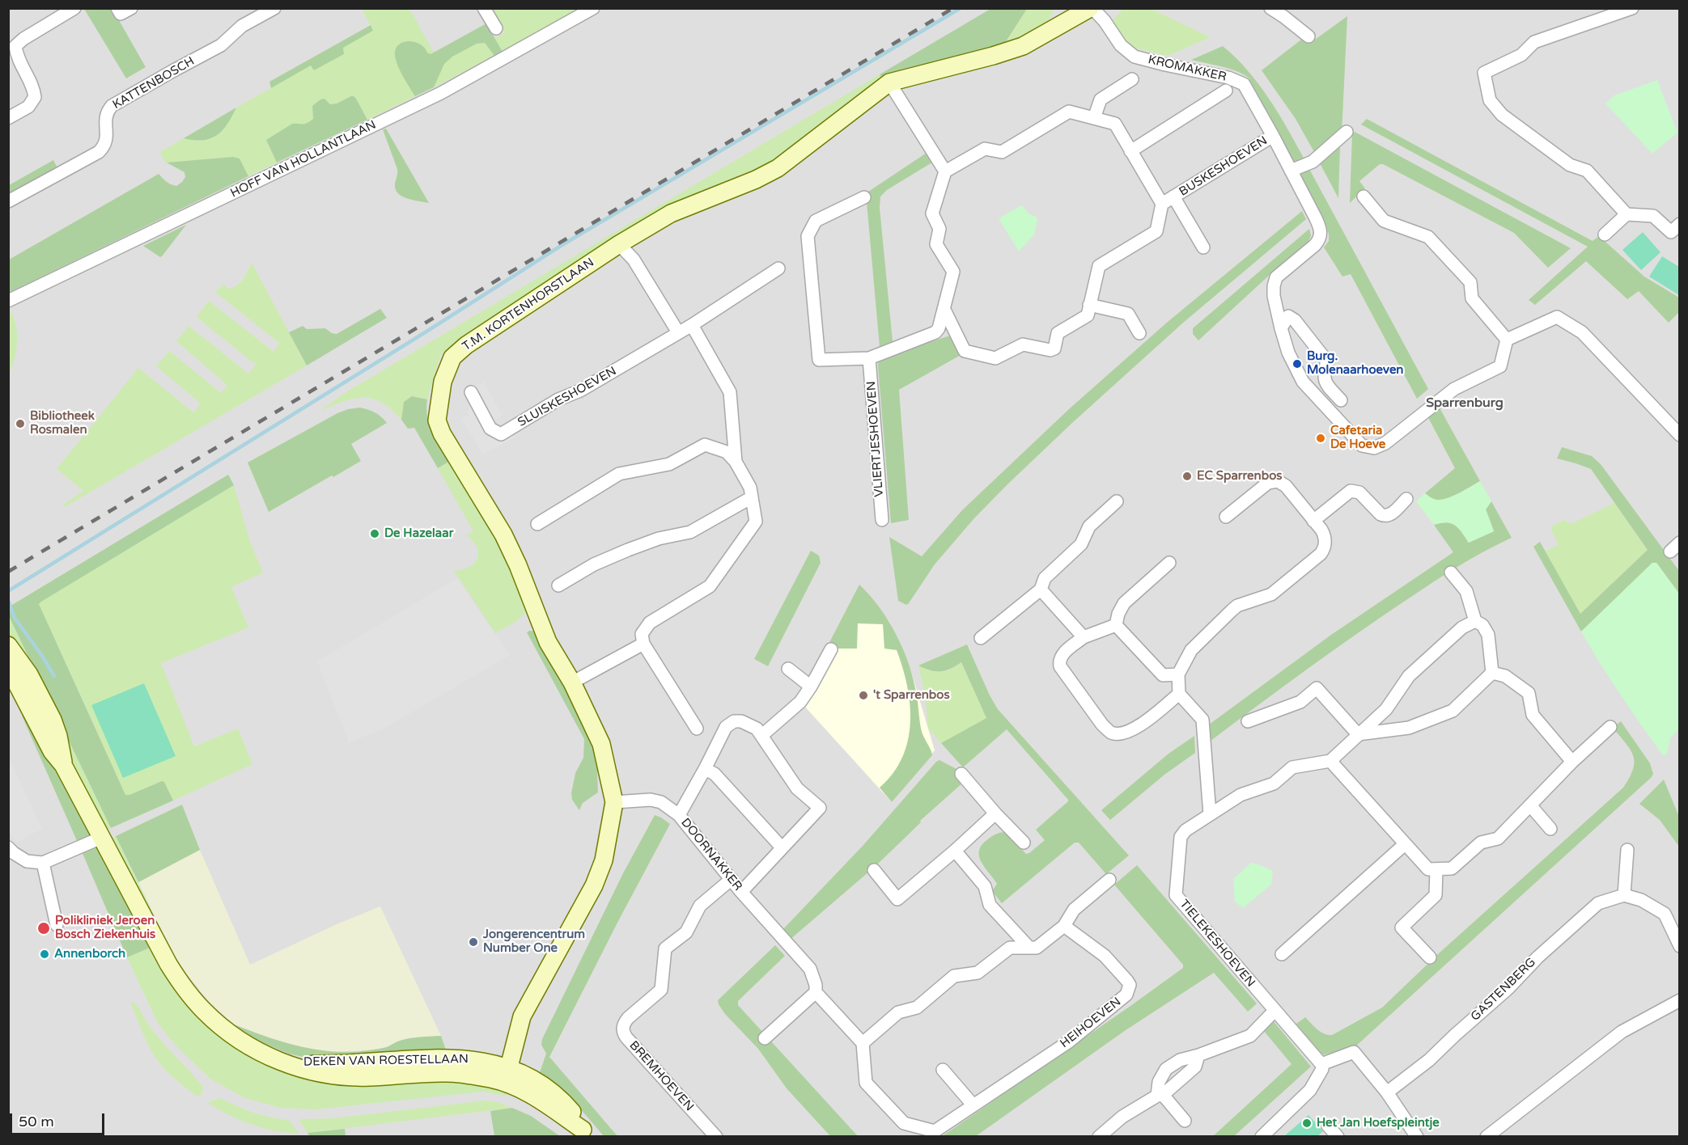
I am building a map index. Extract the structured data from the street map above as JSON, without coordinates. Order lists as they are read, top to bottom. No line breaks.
{"streets":{"street":["KROMAKKER","KATTENBOSCH","HOFF VAN HOLLANTLAAN","BUSKESHOEVEN","T.M. KORTENHORSTLAAN","SLUISKESHOEVEN","VLIERTJESHOEVEN","DOORNAKKER","TIELEKESHOEVEN","GASTENBERG","HEIHOEVEN","DEKEN VAN ROESTELLAAN","BREMHOEVEN"]},"crossings":[["KROMAKKER","BUSKESHOEVEN"],["KROMAKKER","T.M. KORTENHORSTLAAN"],["T.M. KORTENHORSTLAAN","DOORNAKKER"],["T.M. KORTENHORSTLAAN","DEKEN VAN ROESTELLAAN"],["DOORNAKKER","BREMHOEVEN"]],"districts":["Sparrenburg"],"places":["Burg. Molenaarhoeven","Bibliotheek Rosmalen","Cafetaria De Hoeve","EC Sparrenbos","De Hazelaar","'t Sparrenbos","Polikliniek Jeroen Bosch Ziekenhuis","Jongerencentrum Number One","Annenborch","Het Jan Hoefspleintje"],"scale_bar":"50 m"}
